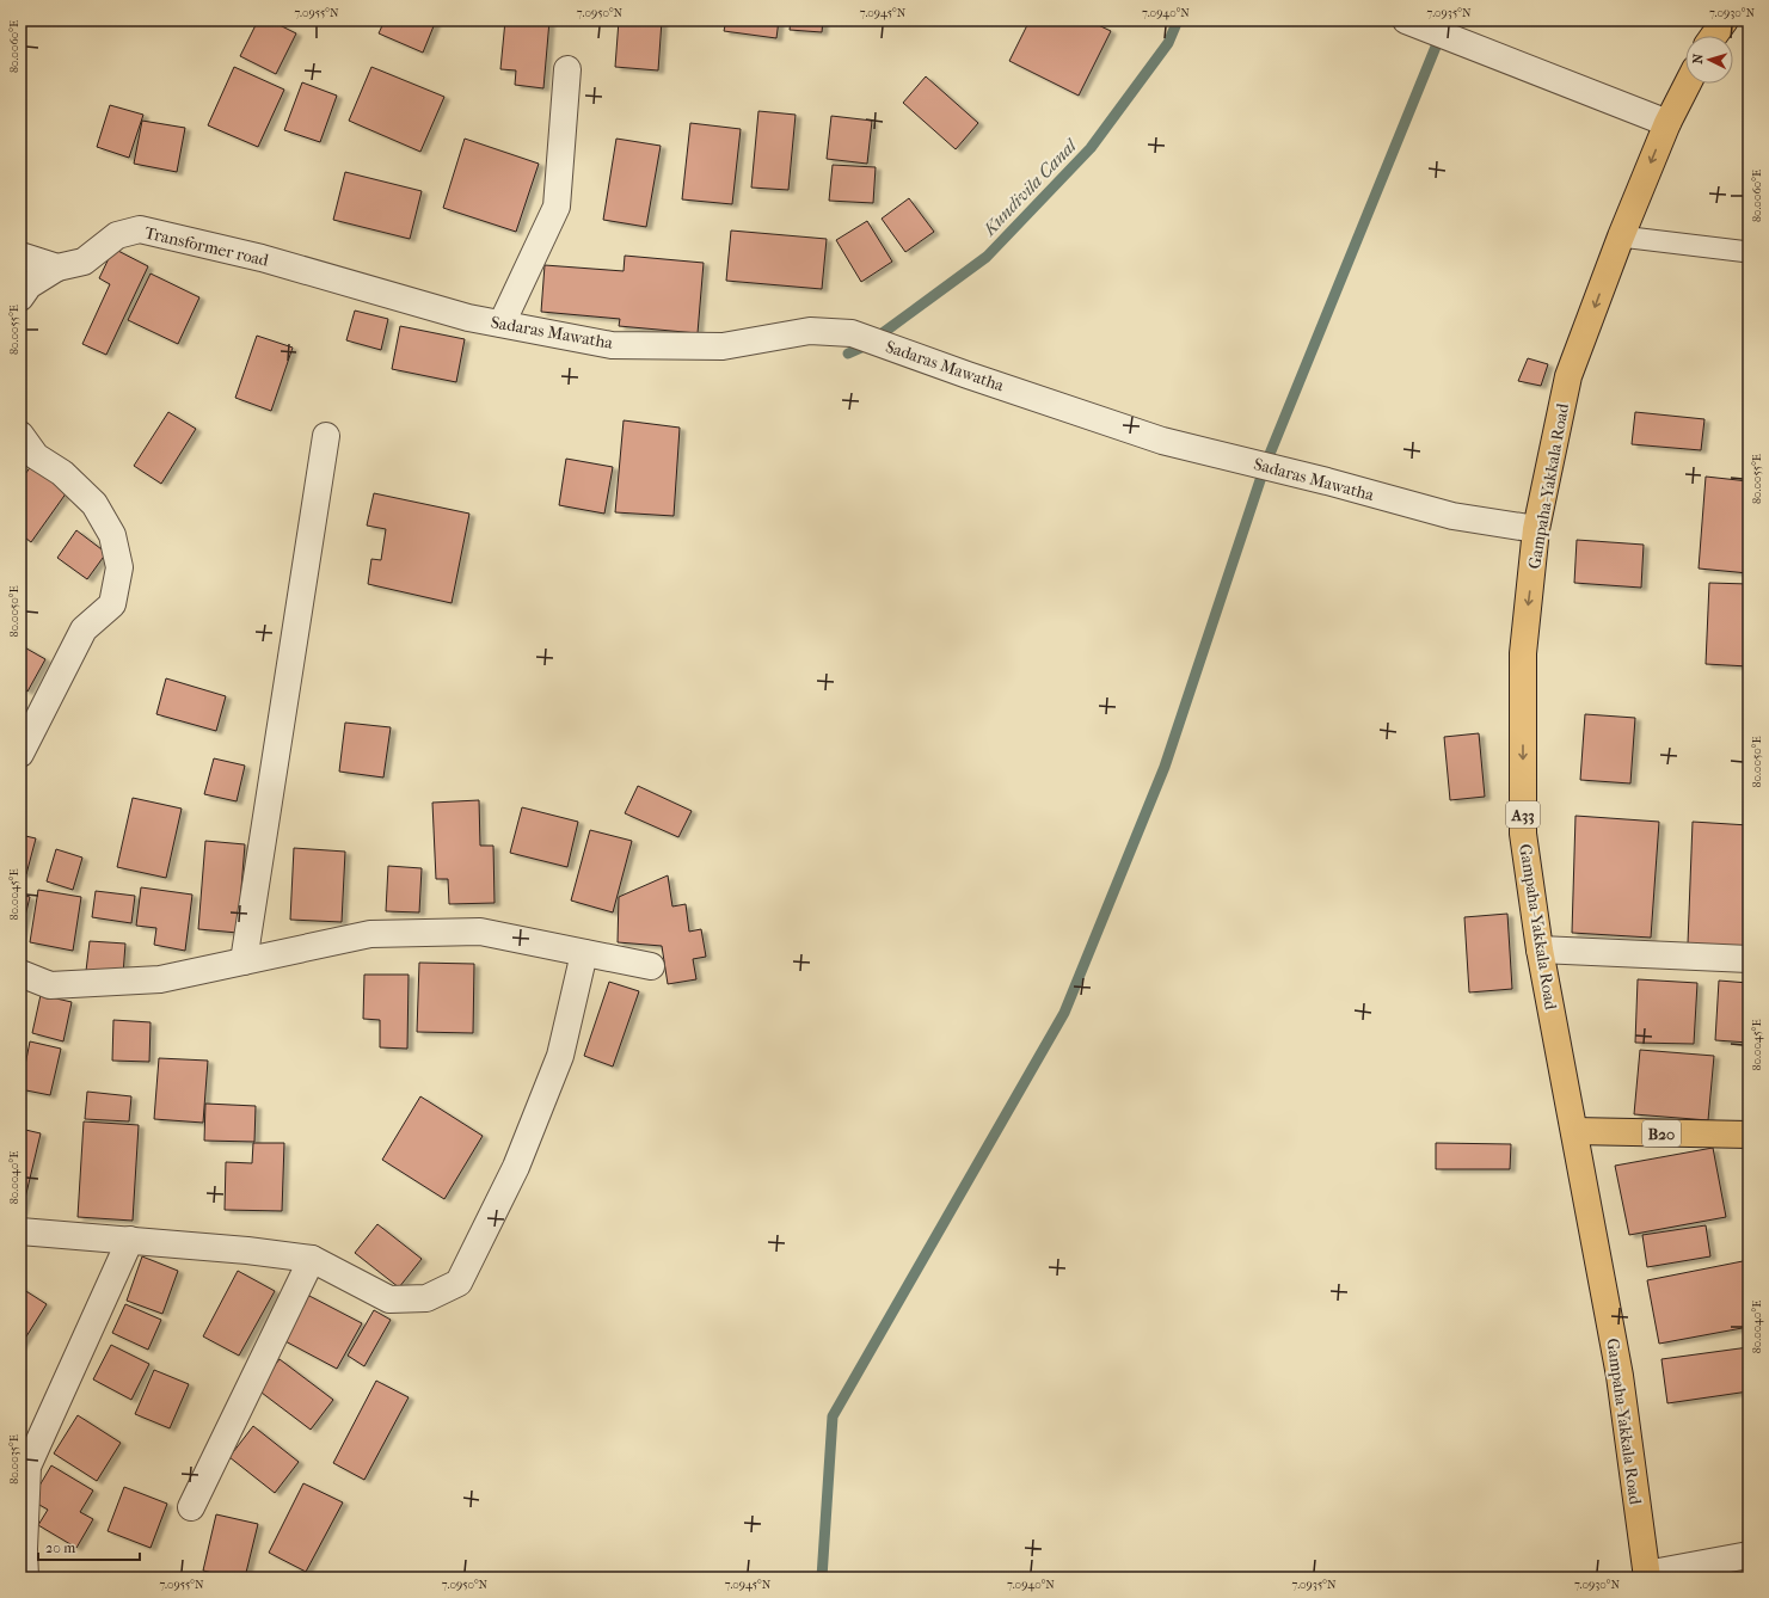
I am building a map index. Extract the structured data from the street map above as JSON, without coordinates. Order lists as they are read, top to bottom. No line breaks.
{"streets":{"main road":["Gampaha-Yakkala Road","A33","B20"],"street":["Transformer road","Sadaras Mawatha"]},"crossings":[["Transformer road","Sadaras Mawatha"],["Sadaras Mawatha","Gampaha-Yakkala Road"],["Gampaha-Yakkala Road","B20"]],"one_way":["Gampaha-Yakkala Road"],"water":["Kundivila Canal"],"scale_bar":"20 m","north":"left","coordinates":["7.0955°N","7.0950°N","7.0945°N","7.0940°N","7.0935°N","7.0930°N","80.0060°E","80.0055°E","80.0050°E","80.0045°E","80.0040°E","80.0035°E"]}
